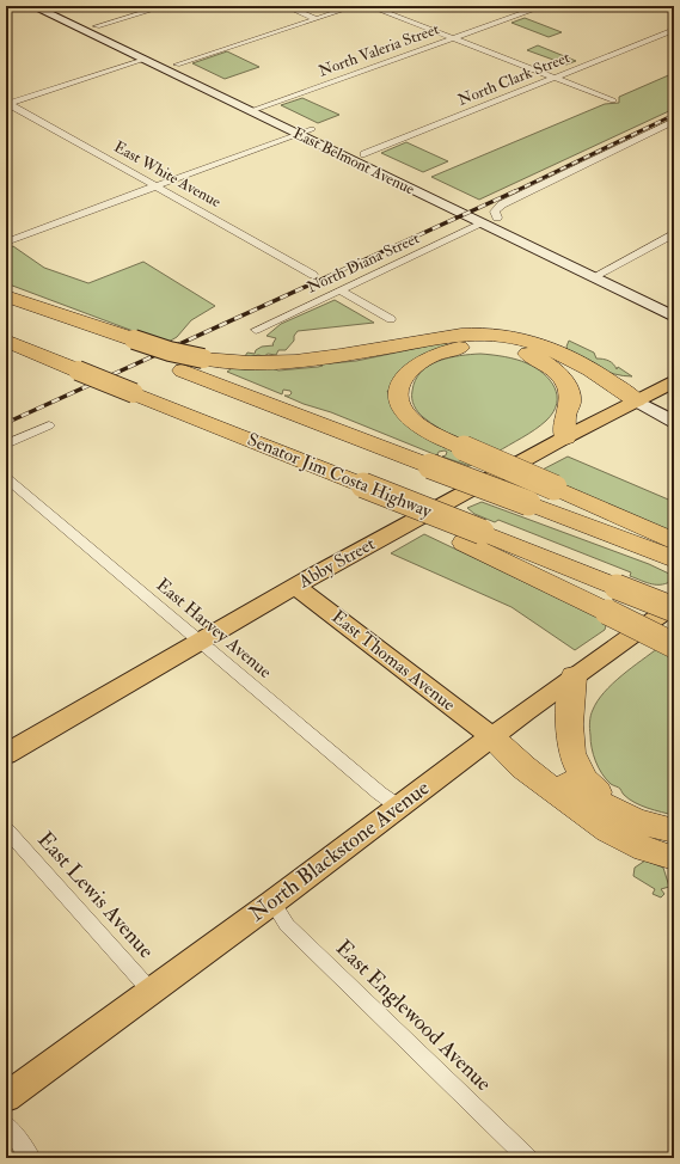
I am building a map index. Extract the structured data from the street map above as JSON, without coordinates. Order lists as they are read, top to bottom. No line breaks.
{"streets":{"main road":["East Belmont Avenue","Abby Street","East Thomas Avenue","North Blackstone Avenue"],"street":["North Valeria Street","North Clark Street","East White Avenue","North Diana Street","East Harvey Avenue","East Lewis Avenue","East Englewood Avenue"]},"crossings":[["North Valeria Street","East Belmont Avenue"],["North Clark Street","East Belmont Avenue"],["East Belmont Avenue","North Diana Street"],["Abby Street","East Harvey Avenue"],["Abby Street","East Thomas Avenue"],["East Harvey Avenue","North Blackstone Avenue"],["East Thomas Avenue","North Blackstone Avenue"],["North Blackstone Avenue","East Lewis Avenue"],["North Blackstone Avenue","East Englewood Avenue"]]}
